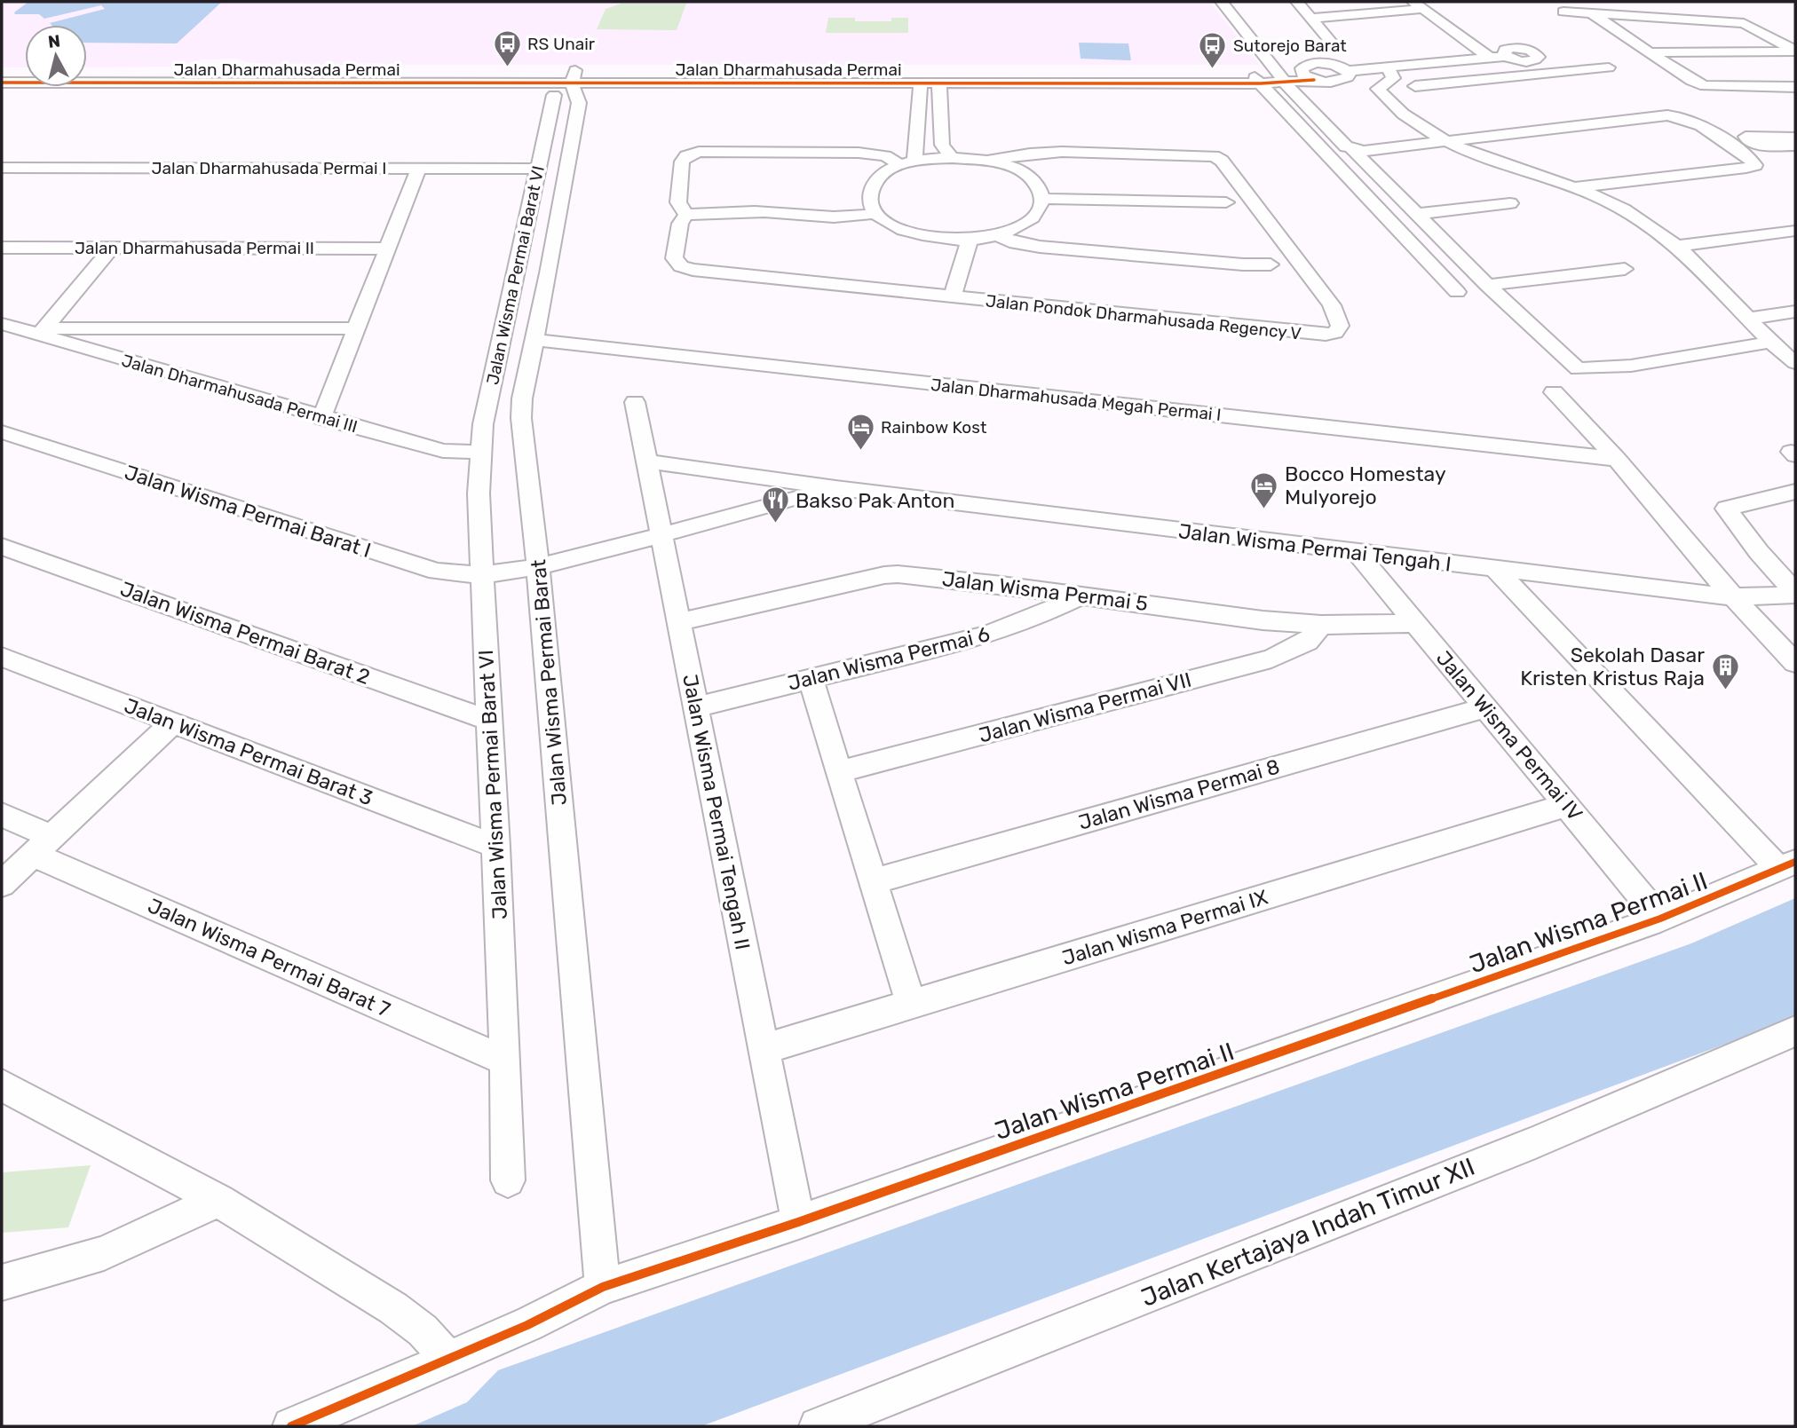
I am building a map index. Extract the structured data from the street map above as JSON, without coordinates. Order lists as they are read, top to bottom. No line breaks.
{"streets":{"street":["Jalan Dharmahusada Permai","Jalan Dharmahusada Permai I","Jalan Dharmahusada Permai II","Jalan Wisma Permai Barat VI","Jalan Pondok Dharmahusada Regency V","Jalan Dharmahusada Permai III","Jalan Dharmahusada Megah Permai I","Jalan Wisma Permai Barat I","Jalan Wisma Permai Tengah I","Jalan Wisma Permai 5","Jalan Wisma Permai Barat 2","Jalan Wisma Permai 6","Jalan Wisma Permai Barat","Jalan Wisma Permai VII","Jalan Wisma Permai IV","Jalan Wisma Permai Barat 3","Jalan Wisma Permai 8","Jalan Wisma Permai Tengah II","Jalan Wisma Permai II","Jalan Wisma Permai IX","Jalan Wisma Permai Barat 7","Jalan Kertajaya Indah Timur XII"]},"crossings":[["Jalan Dharmahusada Permai","Jalan Wisma Permai Barat VI"],["Jalan Dharmahusada Permai","Jalan Wisma Permai Barat"],["Jalan Dharmahusada Permai I","Jalan Wisma Permai Barat VI"],["Jalan Wisma Permai Barat VI","Jalan Dharmahusada Permai III"],["Jalan Wisma Permai Barat VI","Jalan Wisma Permai Barat I"],["Jalan Wisma Permai Barat VI","Jalan Wisma Permai Tengah I"],["Jalan Wisma Permai Barat VI","Jalan Wisma Permai Barat 2"],["Jalan Wisma Permai Barat VI","Jalan Wisma Permai Barat"],["Jalan Wisma Permai Barat VI","Jalan Wisma Permai Barat 3"],["Jalan Wisma Permai Barat VI","Jalan Wisma Permai Barat 7"],["Jalan Dharmahusada Megah Permai I","Jalan Wisma Permai Barat"],["Jalan Wisma Permai Barat I","Jalan Wisma Permai Tengah I"],["Jalan Wisma Permai Tengah I","Jalan Wisma Permai Barat"],["Jalan Wisma Permai Tengah I","Jalan Wisma Permai IV"],["Jalan Wisma Permai Tengah I","Jalan Wisma Permai Tengah II"],["Jalan Wisma Permai 5","Jalan Wisma Permai 6"],["Jalan Wisma Permai 5","Jalan Wisma Permai VII"],["Jalan Wisma Permai 5","Jalan Wisma Permai IV"],["Jalan Wisma Permai 5","Jalan Wisma Permai Tengah II"],["Jalan Wisma Permai 6","Jalan Wisma Permai Tengah II"],["Jalan Wisma Permai Barat","Jalan Wisma Permai II"],["Jalan Wisma Permai IV","Jalan Wisma Permai 8"],["Jalan Wisma Permai IV","Jalan Wisma Permai II"],["Jalan Wisma Permai IV","Jalan Wisma Permai IX"],["Jalan Wisma Permai Tengah II","Jalan Wisma Permai II"],["Jalan Wisma Permai Tengah II","Jalan Wisma Permai IX"]],"places":{"bus stop":["RS Unair","Sutorejo Barat"],"hotel":["Rainbow Kost","Bocco Homestay Mulyorejo"],"restaurant":["Bakso Pak Anton"],"building":["Sekolah Dasar Kristen Kristus Raja"]},"north":"top"}
